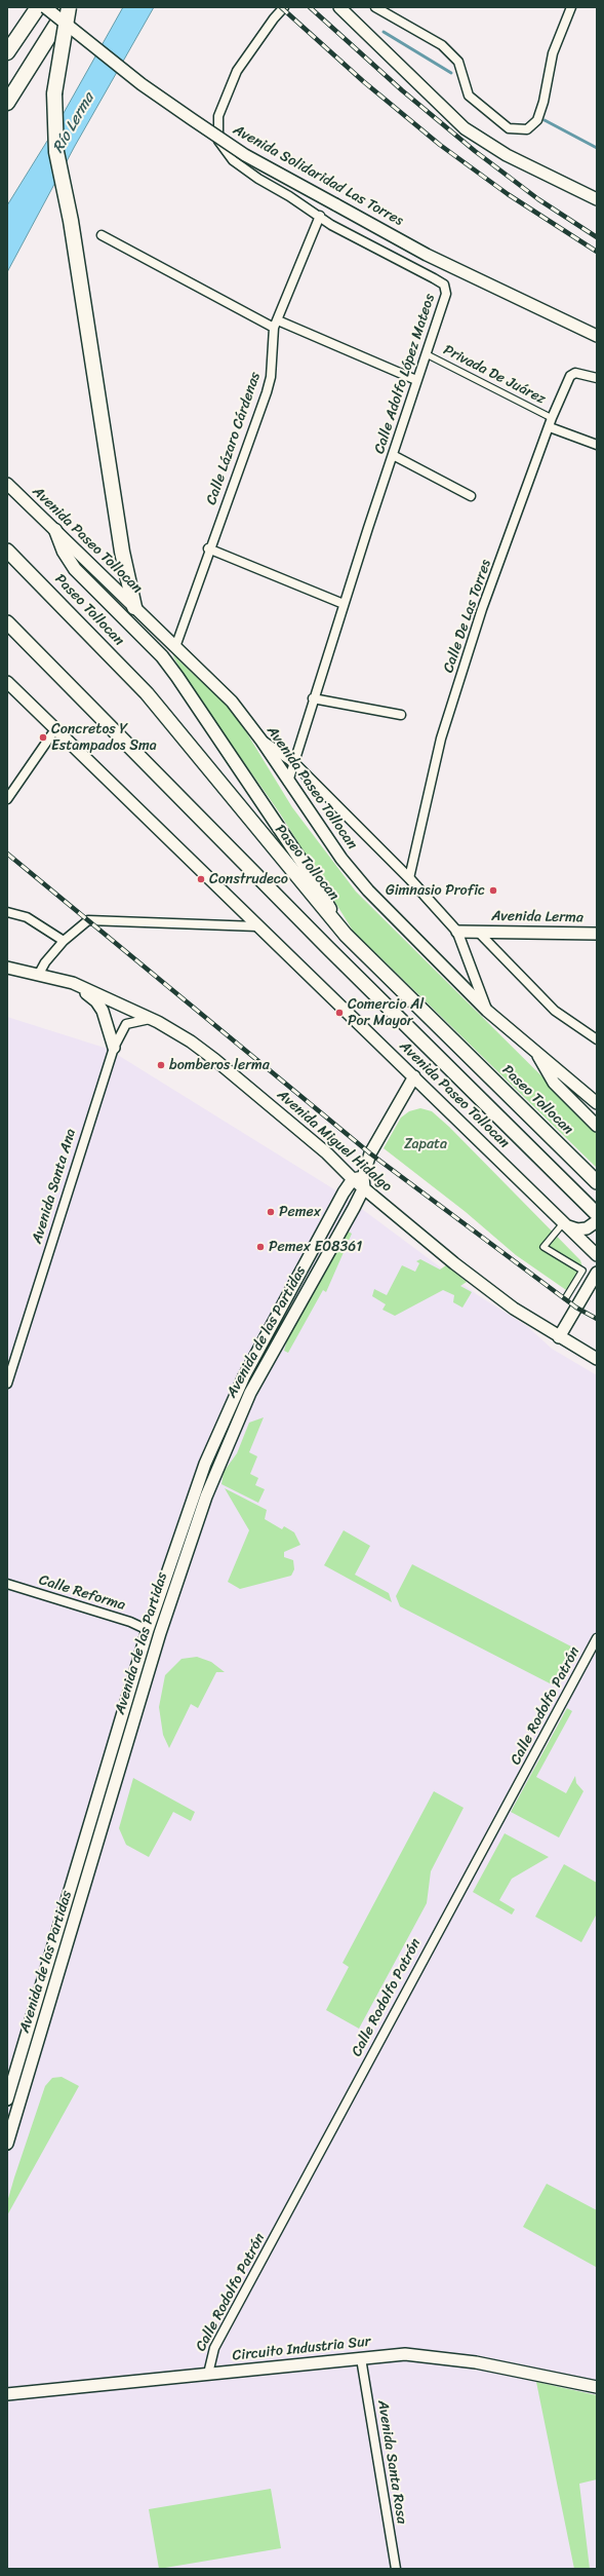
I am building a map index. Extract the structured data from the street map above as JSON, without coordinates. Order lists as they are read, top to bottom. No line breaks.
{"streets":{"highway":["Paseo Tollocan"],"main road":["Avenida Solidaridad Las Torres","Avenida Paseo Tollocan","Avenida Lerma","Avenida Miguel Hidalgo","Avenida de las Partidas","Circuito Industria Sur"],"street":["Calle Adolfo López Mateos","Privada De Juárez","Calle Lázaro Cárdenas","Calle De Las Torres","Avenida Santa Ana","Calle Reforma","Calle Rodolfo Patrón","Avenida Santa Rosa"]},"crossings":[["Calle Adolfo López Mateos","Privada De Juárez"],["Calle Adolfo López Mateos","Calle Lázaro Cárdenas"],["Calle Adolfo López Mateos","Avenida Paseo Tollocan"],["Privada De Juárez","Calle De Las Torres"],["Calle Lázaro Cárdenas","Avenida Paseo Tollocan"],["Avenida Paseo Tollocan","Avenida de las Partidas"],["Avenida Miguel Hidalgo","Avenida Santa Ana"],["Avenida Miguel Hidalgo","Avenida de las Partidas"],["Avenida de las Partidas","Calle Reforma"],["Calle Rodolfo Patrón","Circuito Industria Sur"],["Circuito Industria Sur","Avenida Santa Rosa"]],"water":["Río Lerma"],"parks":["Zapata"],"places":["Concretos Y Estampados Sma","Construdeco","Gimnasio Profic","Comercio Al Por Mayor","bomberos lerma","Pemex","Pemex E08361"]}
